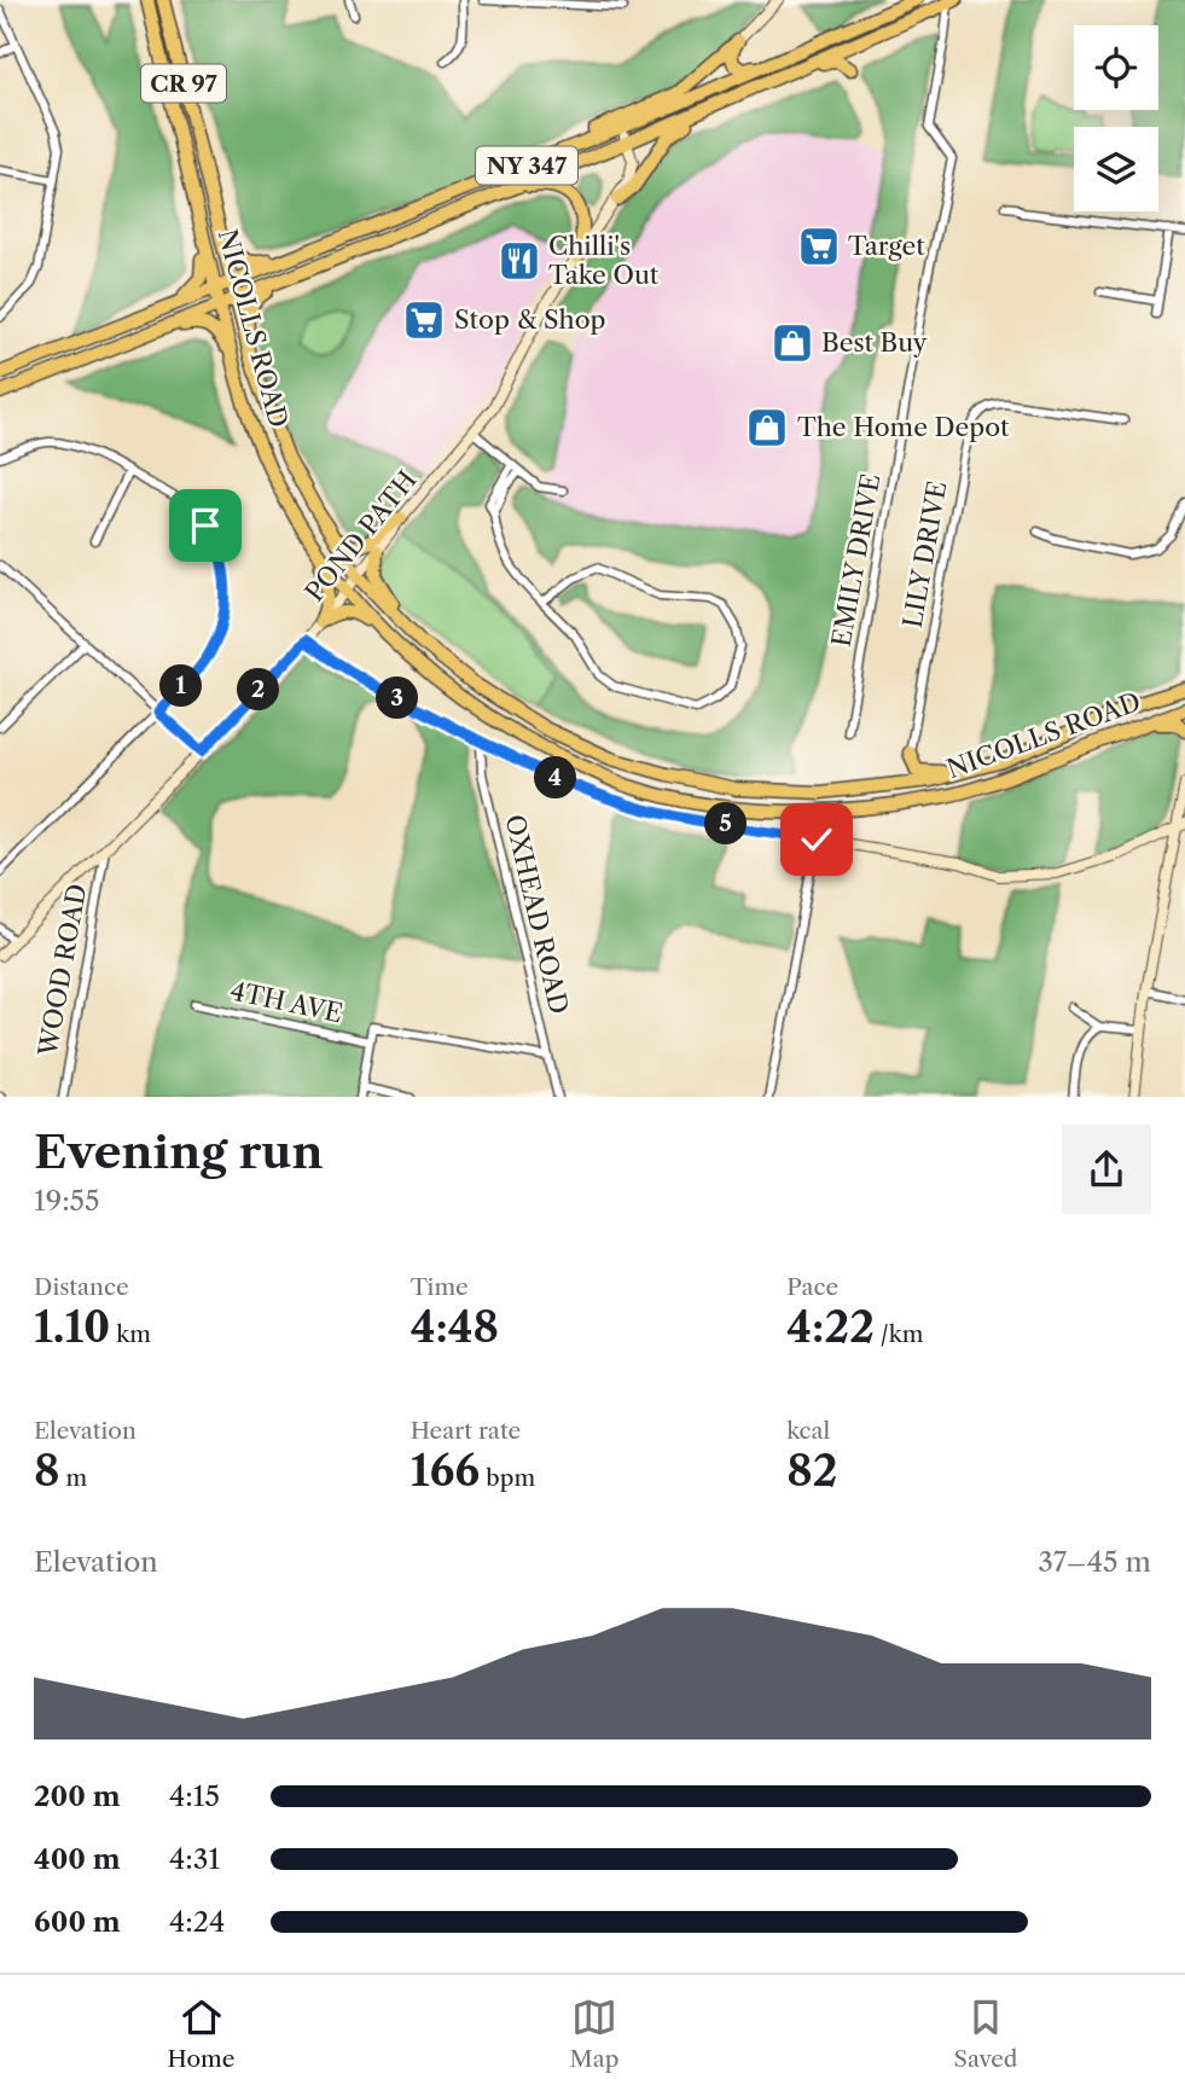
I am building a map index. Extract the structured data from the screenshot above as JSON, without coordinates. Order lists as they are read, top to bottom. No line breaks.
{"streets":{"highway":["CR 97","NY 347","NICOLLS ROAD"],"street":["POND PATH","LILY DRIVE","EMILY DRIVE","OXHEAD ROAD","WOOD ROAD","4TH AVE"]},"crossings":[["NY 347","NICOLLS ROAD"],["NY 347","POND PATH"],["NY 347","EMILY DRIVE"],["NICOLLS ROAD","POND PATH"],["POND PATH","WOOD ROAD"]],"places":{"supermarket":["Target","Stop & Shop"],"restaurant":["Chilli's Take Out"],"shop":["Best Buy","The Home Depot"]},"page":{"pins":["1","2","3","4","5"],"heading":["Evening run","19:55"],"stats":[["Distance","1.10 km"],["Time","4:48"],["Pace","4:22 /km"],["Elevation","8 m"],["Heart rate","166 bpm"],["kcal","82"]],"chart":["Elevation","37–45 m"],"list":[{"name":"200 m","note":"4:15"},{"name":"400 m","note":"4:31"},{"name":"600 m","note":"4:24"}],"tabs":["Home","Map","Saved"]}}
